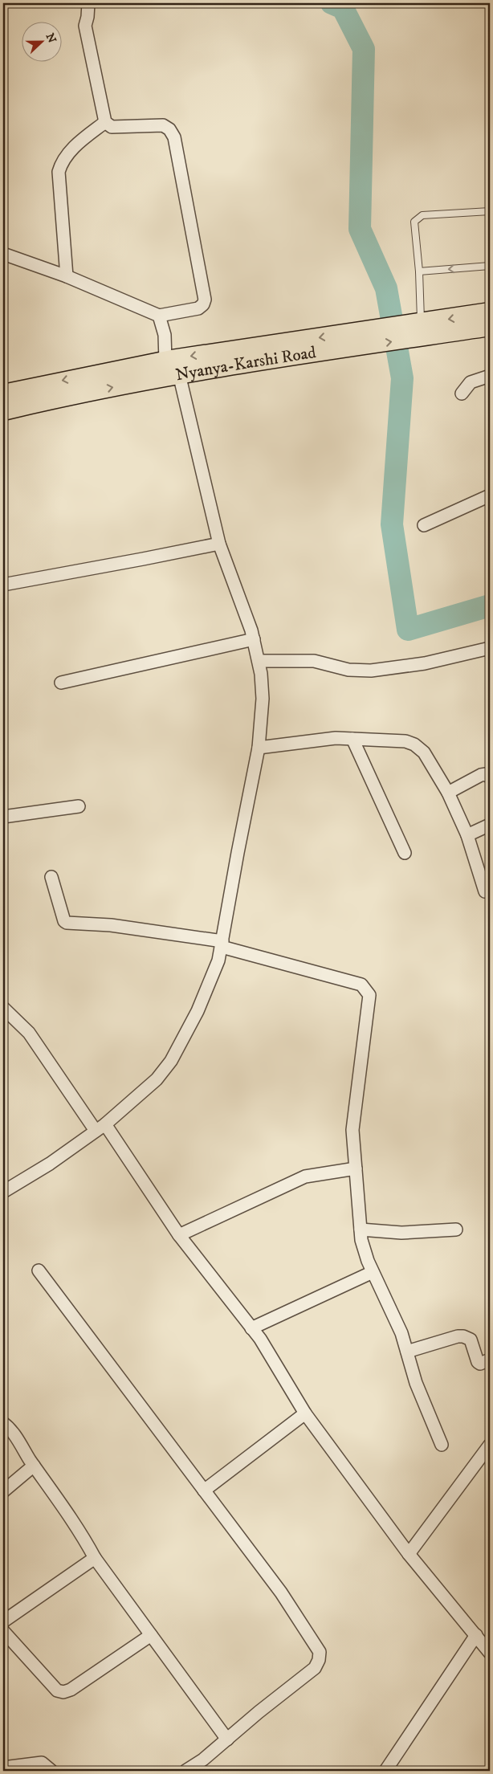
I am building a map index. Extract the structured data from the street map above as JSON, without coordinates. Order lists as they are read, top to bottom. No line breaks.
{"streets":{"main road":["Nyanya-Karshi Road"]},"north":"right"}
